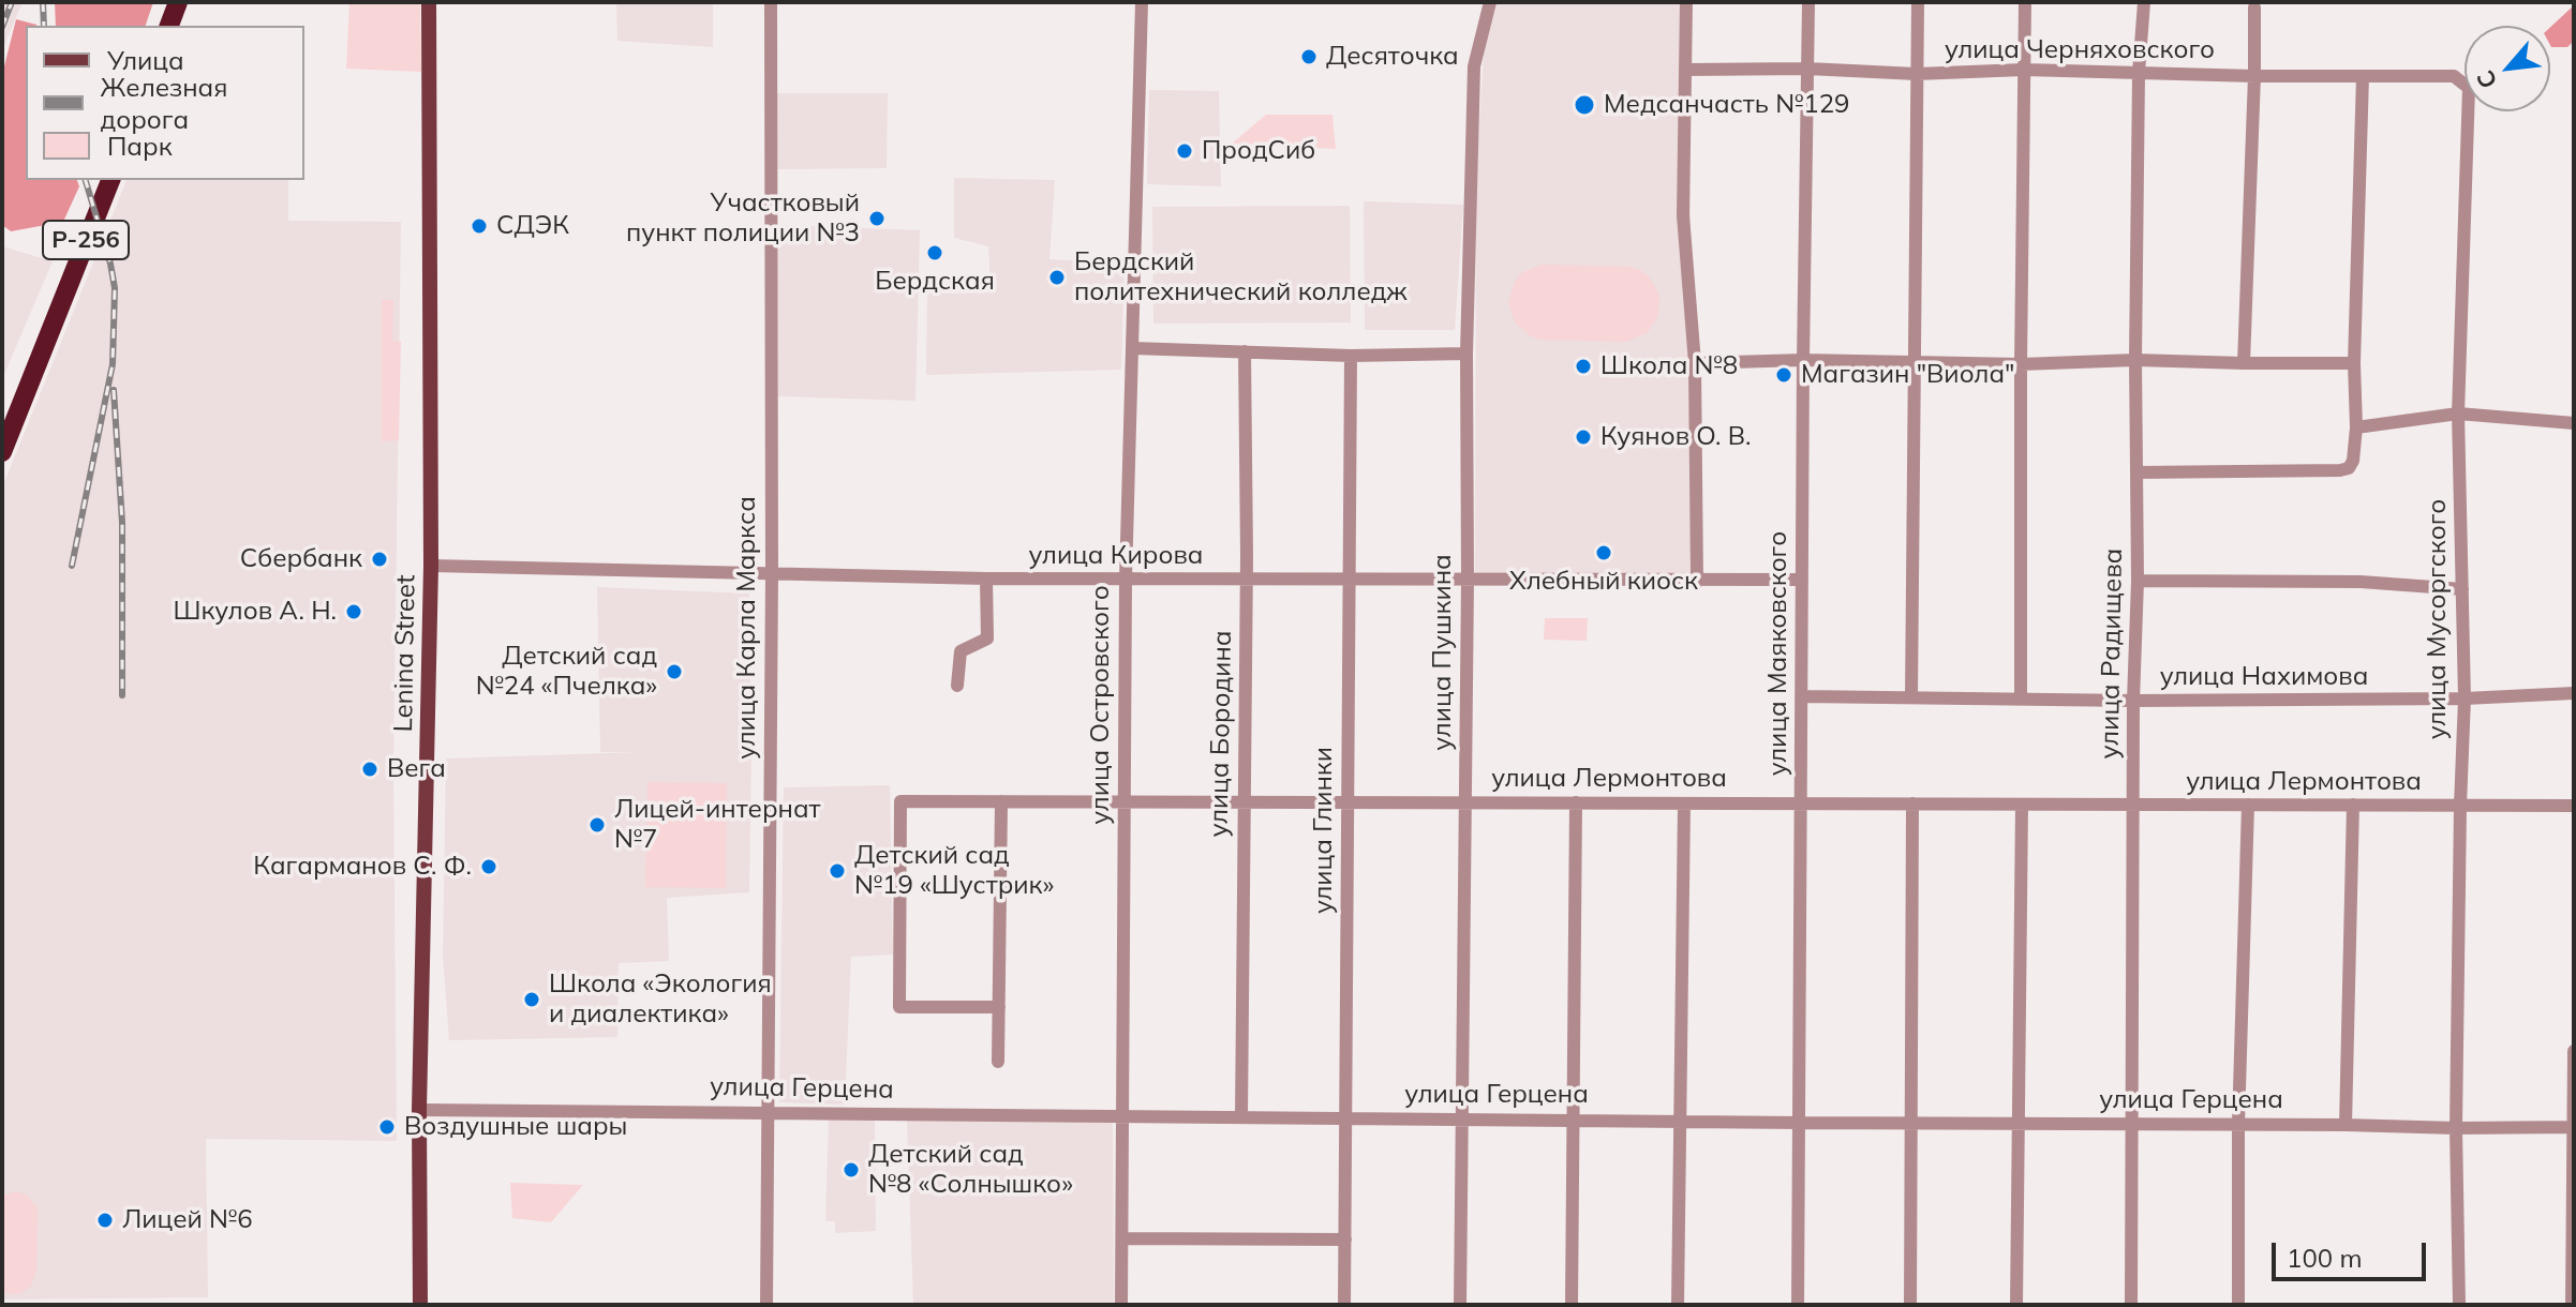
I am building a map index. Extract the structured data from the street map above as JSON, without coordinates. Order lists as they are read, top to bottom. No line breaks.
{"streets":{"highway":["Р-256"],"main road":["Lenina Street"],"street":["улица Черняховского","улица Кирова","улица Мусоргского","улица Карла Маркса","улица Пушкина","улица Маяковского","улица Радищева","улица Нахимова","улица Островского","улица Бородина","улица Лермонтова","улица Глинки","улица Герцена"]},"crossings":[["улица Черняховского","улица Маяковского"],["улица Черняховского","улица Радищева"],["улица Кирова","улица Карла Маркса"],["улица Кирова","улица Пушкина"],["улица Кирова","Lenina Street"],["улица Кирова","улица Маяковского"],["улица Кирова","улица Островского"],["улица Кирова","улица Бородина"],["улица Кирова","улица Глинки"],["улица Мусоргского","улица Нахимова"],["улица Мусоргского","улица Лермонтова"],["улица Мусоргского","улица Герцена"],["улица Карла Маркса","улица Герцена"],["улица Пушкина","улица Лермонтова"],["улица Пушкина","улица Герцена"],["Lenina Street","улица Герцена"],["улица Маяковского","улица Нахимова"],["улица Маяковского","улица Лермонтова"],["улица Маяковского","улица Герцена"],["улица Радищева","улица Нахимова"],["улица Радищева","улица Лермонтова"],["улица Радищева","улица Герцена"],["улица Островского","улица Лермонтова"],["улица Островского","улица Герцена"],["улица Бородина","улица Лермонтова"],["улица Бородина","улица Герцена"],["улица Лермонтова","улица Глинки"],["улица Глинки","улица Герцена"]],"places":["Десяточка","Медсанчасть №129","ПродСиб","Участковый пункт полиции №3","СДЭК","Бердская","Бердский политехнический колледж","Школа №8","Магазин \"Виола\"","Куянов О. В.","Хлебный киоск","Сбербанк","Шкулов А. Н.","Детский сад №24 «Пчелка»","Вега","Лицей-интернат №7","Кагарманов С. Ф.","Детский сад №19 «Шустрик»","Школа «Экология и диалектика»","Воздушные шары","Детский сад №8 «Солнышко»","Лицей №6"],"legend":["Улица","Железная дорога","Парк"],"scale_bar":"100 m","north":"bottom left"}
